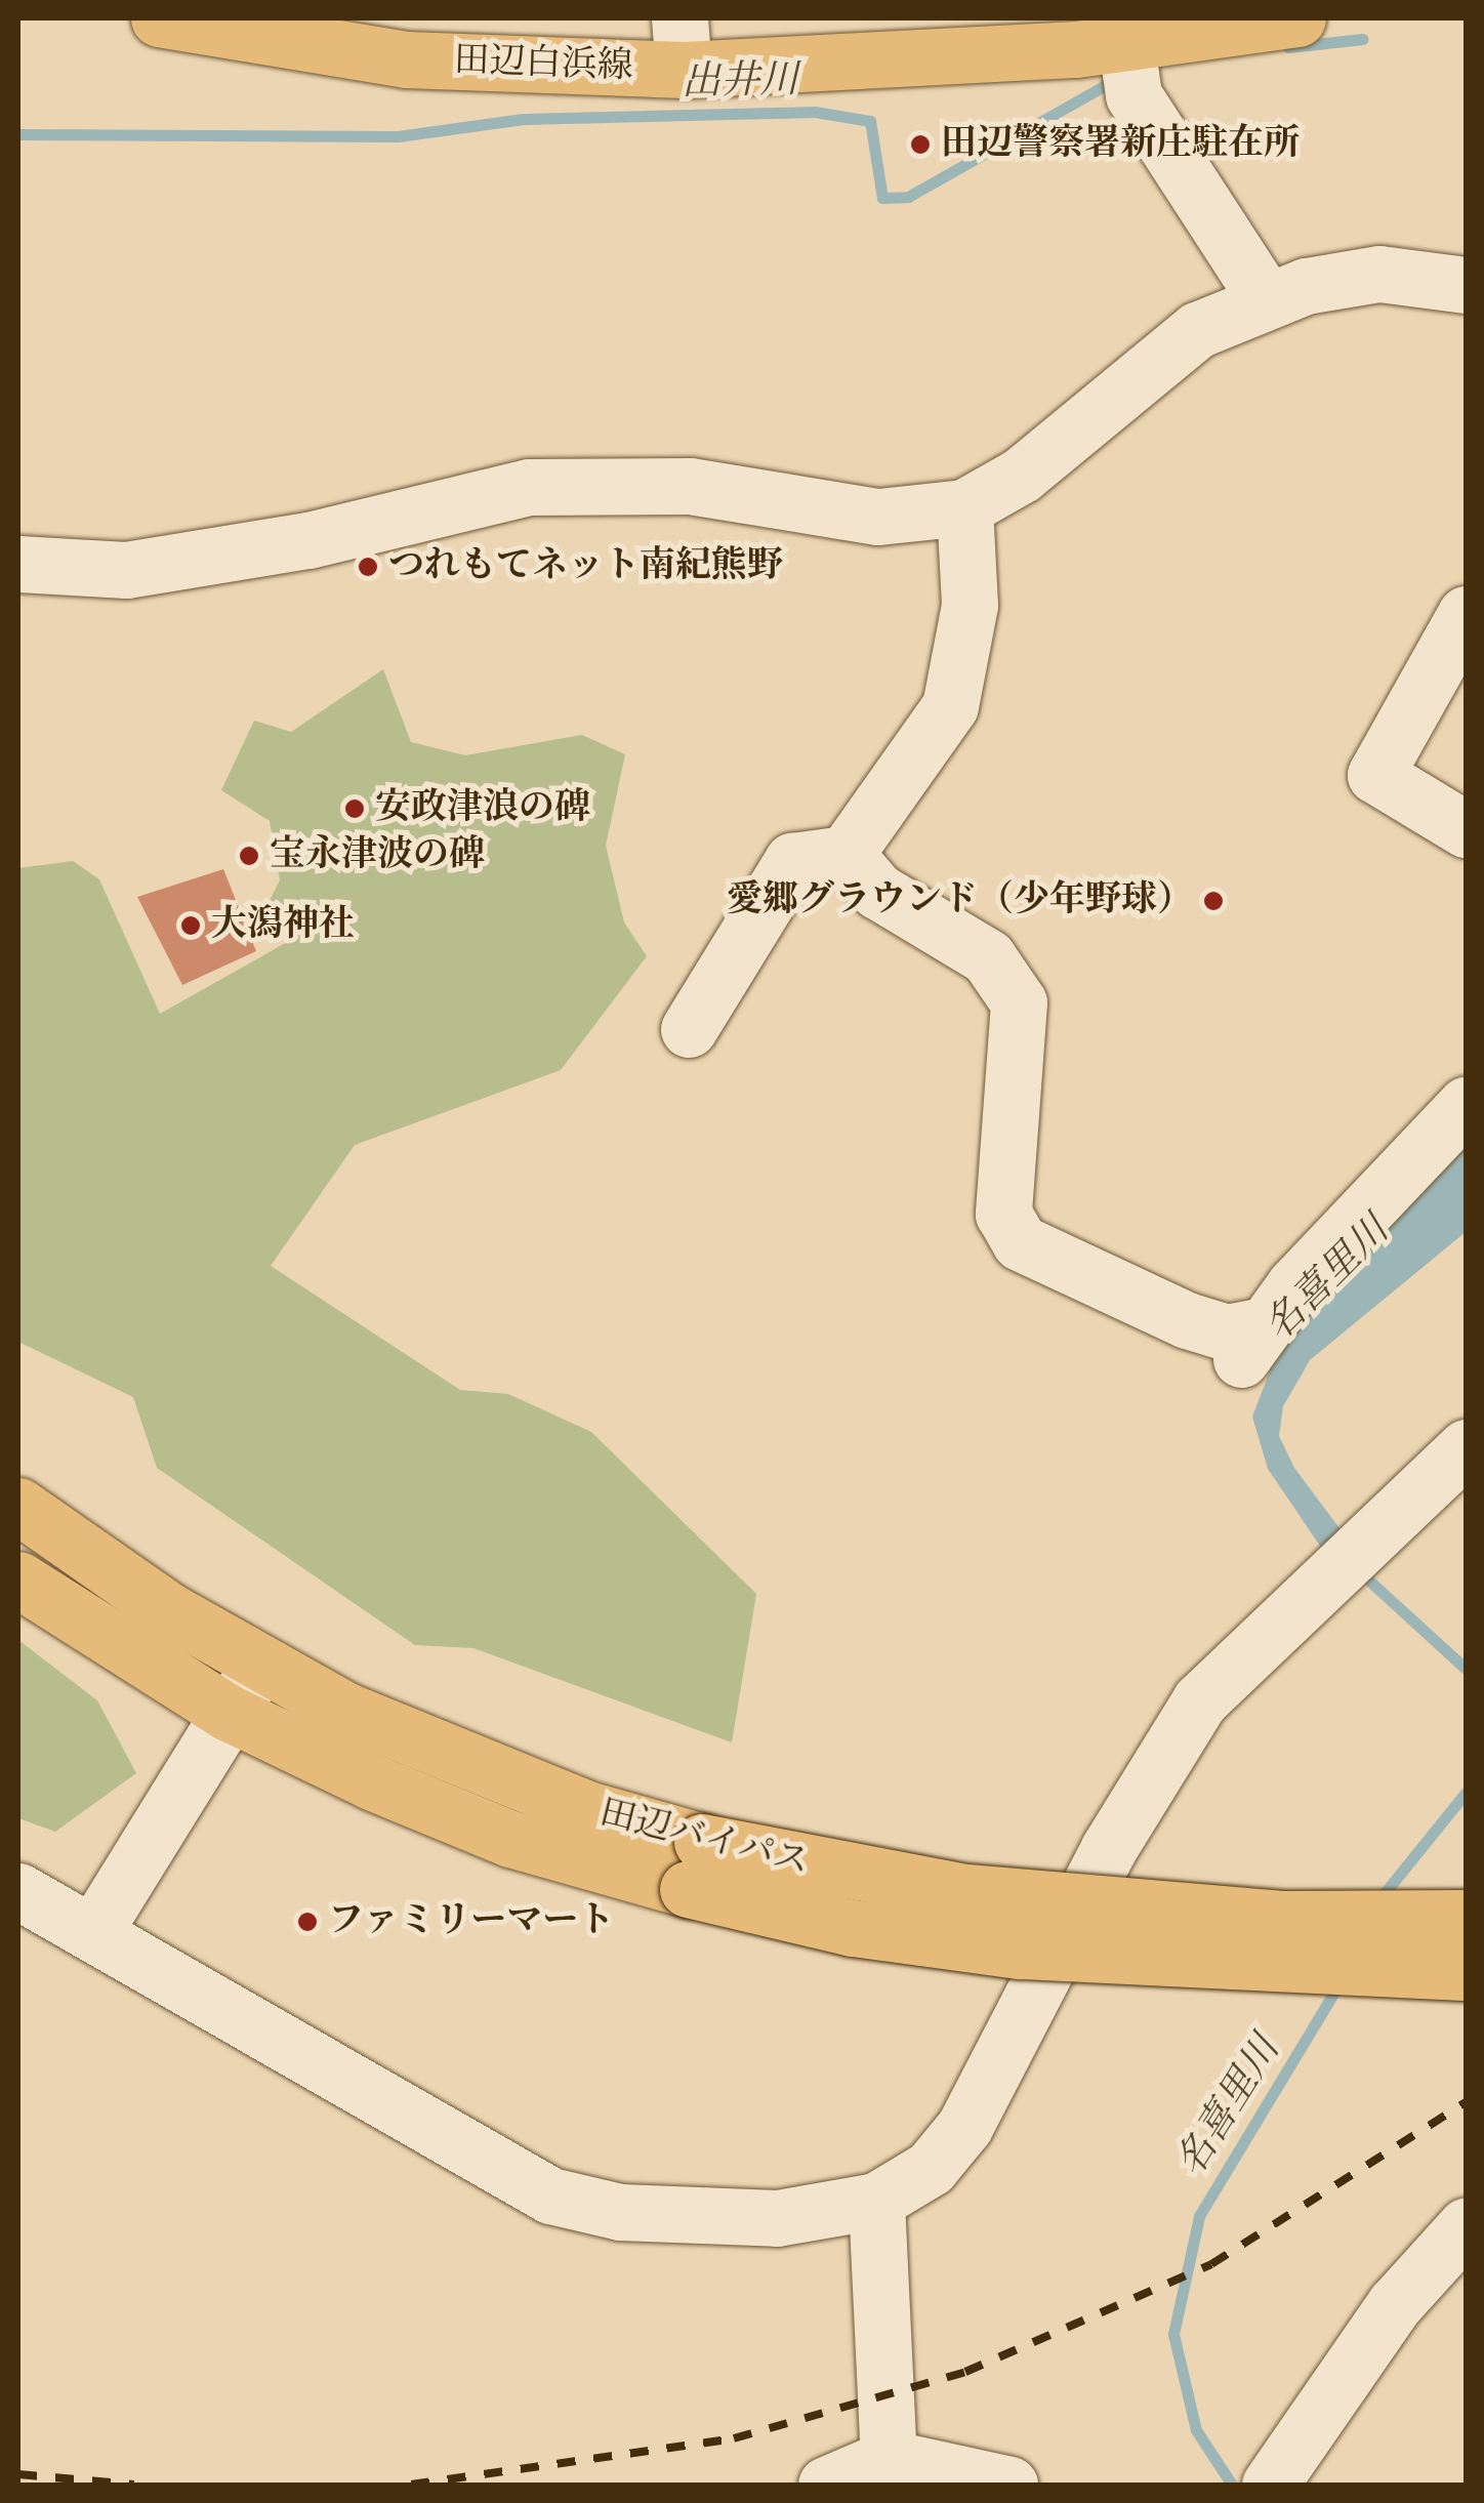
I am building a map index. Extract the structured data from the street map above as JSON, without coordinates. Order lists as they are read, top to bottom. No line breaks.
{"streets":{"main road":["田辺白浜線","田辺バイパス"]},"water":["出井川","名喜里川"],"places":["田辺警察署新庄駐在所","つれもてネット南紀熊野","安政津浪の碑","宝永津波の碑","愛郷グラウンド（少年野球）","大潟神社","ファミリーマート"]}
